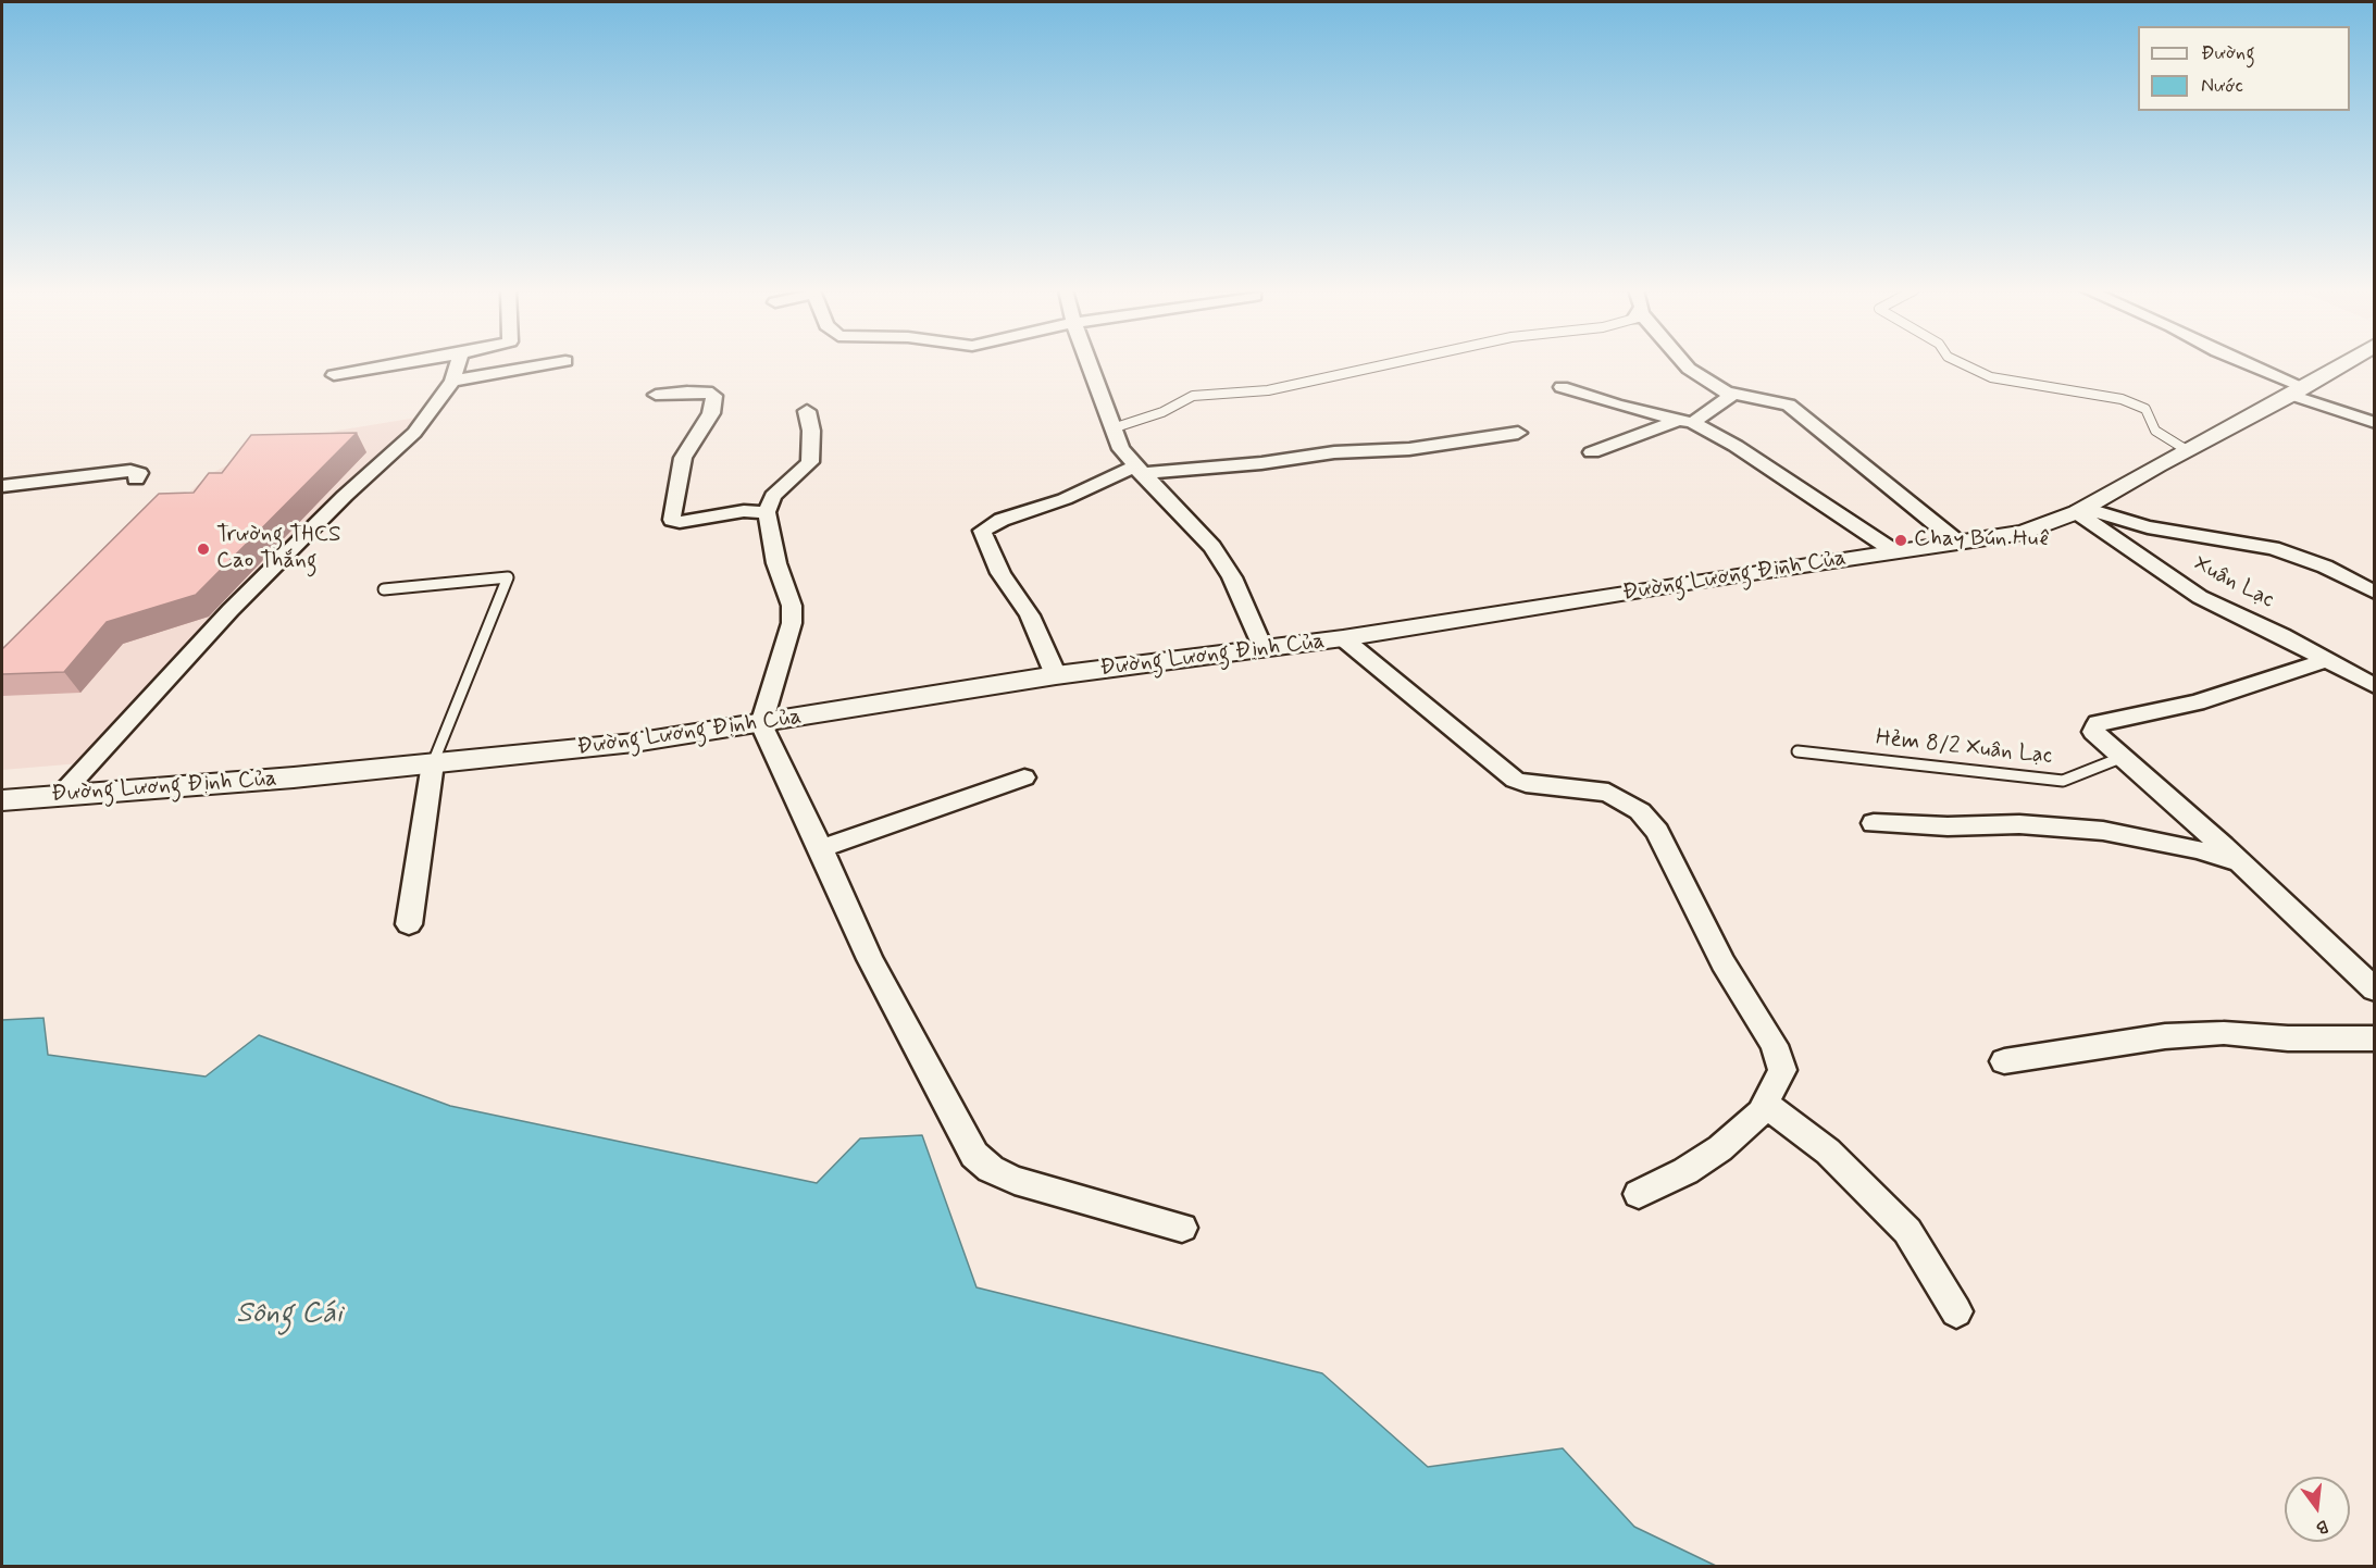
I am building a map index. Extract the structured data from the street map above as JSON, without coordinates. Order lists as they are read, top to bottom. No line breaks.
{"streets":{"street":["Đường Lương Định Của","Xuân Lạc"],"lane":["Hẻm 8/2 Xuân Lạc"]},"crossings":[["Đường Lương Định Của","Xuân Lạc"]],"water":["Sông Cái"],"places":["Chay Bún Huê","Trường THCS Cao Thắng"],"legend":["Đường","Nước"],"north":"bottom"}
